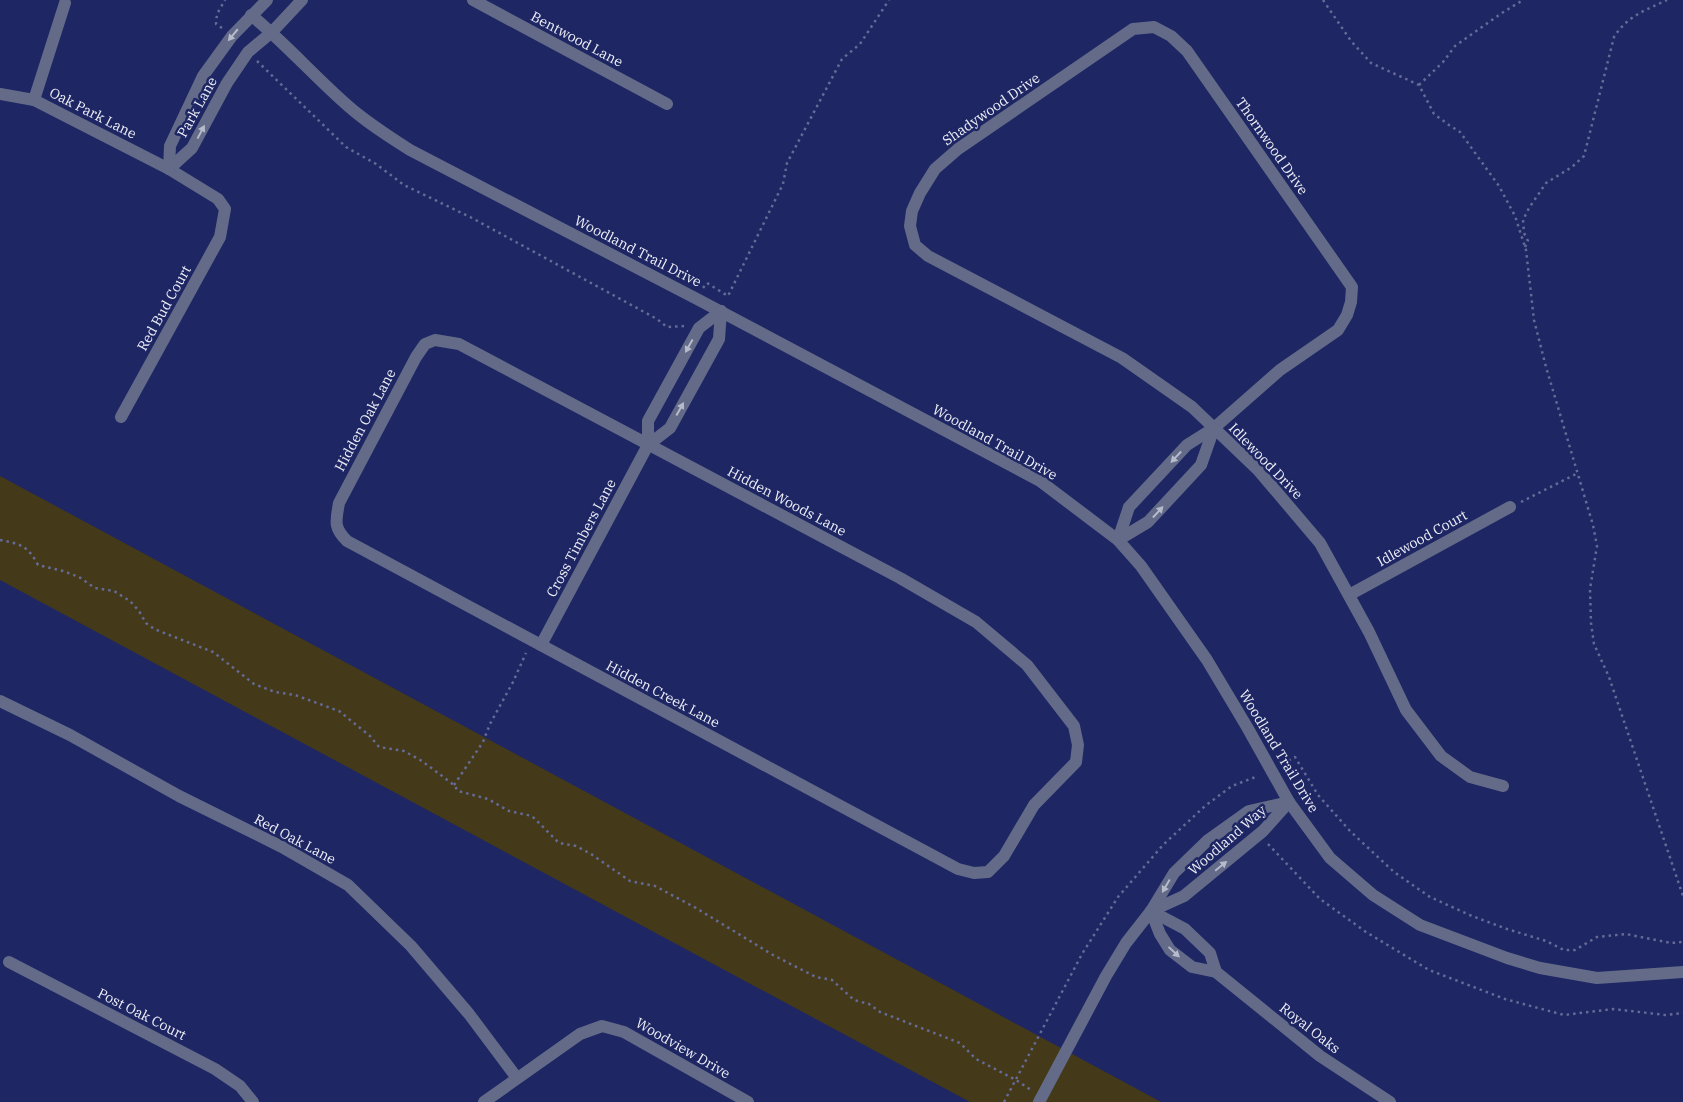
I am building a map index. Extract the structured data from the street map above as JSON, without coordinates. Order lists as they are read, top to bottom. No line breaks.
{"streets":{"street":["Bentwood Lane","Park Lane","Shadywood Drive","Oak Park Lane","Thornwood Drive","Woodland Trail Drive","Red Bud Court","Hidden Oak Lane","Idlewood Drive","Hidden Woods Lane","Cross Timbers Lane","Idlewood Court","Hidden Creek Lane","Red Oak Lane","Woodland Way","Post Oak Court","Royal Oaks","Woodview Drive"]},"crossings":[["Park Lane","Oak Park Lane"],["Park Lane","Woodland Trail Drive"],["Shadywood Drive","Thornwood Drive"],["Shadywood Drive","Idlewood Drive"],["Oak Park Lane","Red Bud Court"],["Thornwood Drive","Idlewood Drive"],["Woodland Trail Drive","Cross Timbers Lane"],["Woodland Trail Drive","Woodland Way"],["Hidden Oak Lane","Hidden Woods Lane"],["Hidden Oak Lane","Hidden Creek Lane"],["Idlewood Drive","Idlewood Court"],["Hidden Woods Lane","Cross Timbers Lane"],["Hidden Woods Lane","Hidden Creek Lane"],["Cross Timbers Lane","Hidden Creek Lane"],["Red Oak Lane","Woodview Drive"],["Woodland Way","Royal Oaks"]]}
